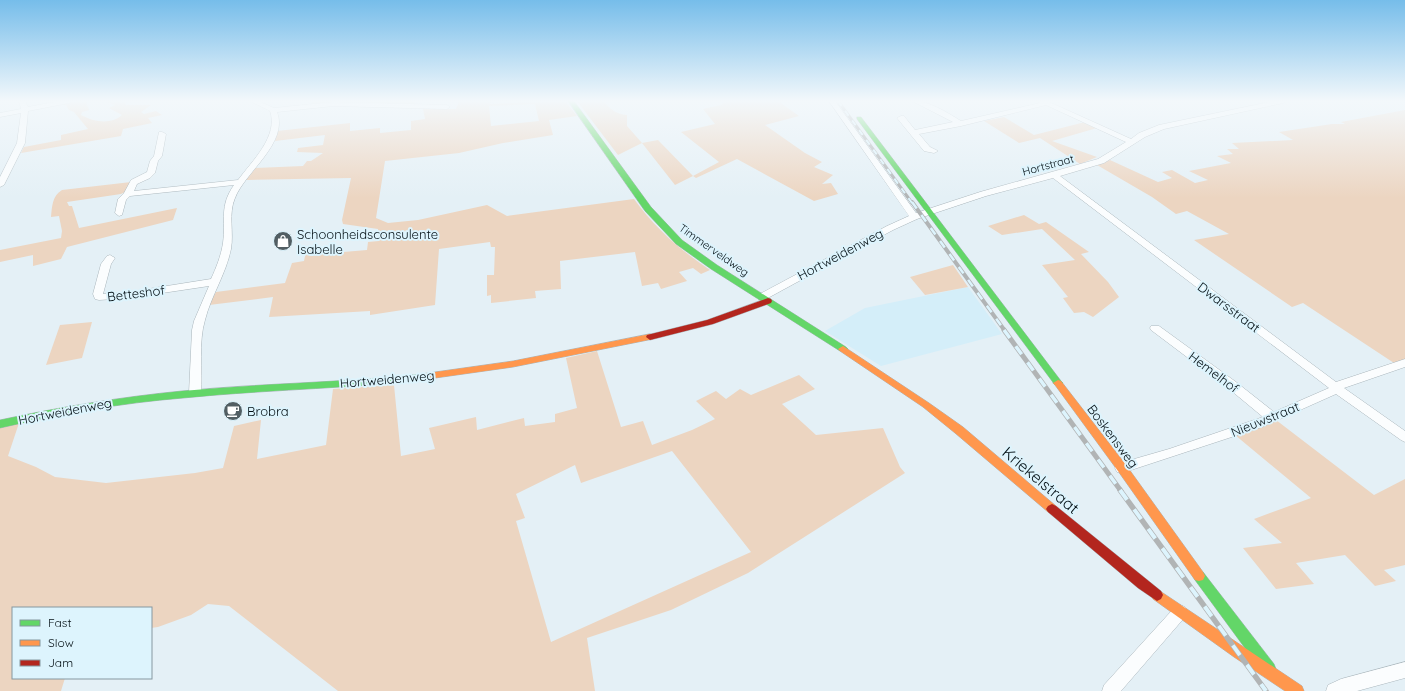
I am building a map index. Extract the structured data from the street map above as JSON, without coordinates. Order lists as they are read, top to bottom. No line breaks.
{"streets":{"street":["Hortstraat","Timmerveldweg","Hortweidenweg","Betteshof","Dwarsstraat","Hemelhof","Nieuwstraat","Boskensweg","Kriekelstraat"]},"crossings":[["Hortstraat","Hortweidenweg"],["Hortstraat","Dwarsstraat"],["Hortstraat","Boskensweg"],["Timmerveldweg","Hortweidenweg"],["Timmerveldweg","Kriekelstraat"],["Hortweidenweg","Boskensweg"],["Hortweidenweg","Kriekelstraat"],["Dwarsstraat","Nieuwstraat"],["Hemelhof","Nieuwstraat"],["Nieuwstraat","Boskensweg"],["Boskensweg","Kriekelstraat"]],"places":{"shop":["Schoonheidsconsulente Isabelle"],"cafe":["Brobra"]},"legend":["Fast","Slow","Jam"]}
